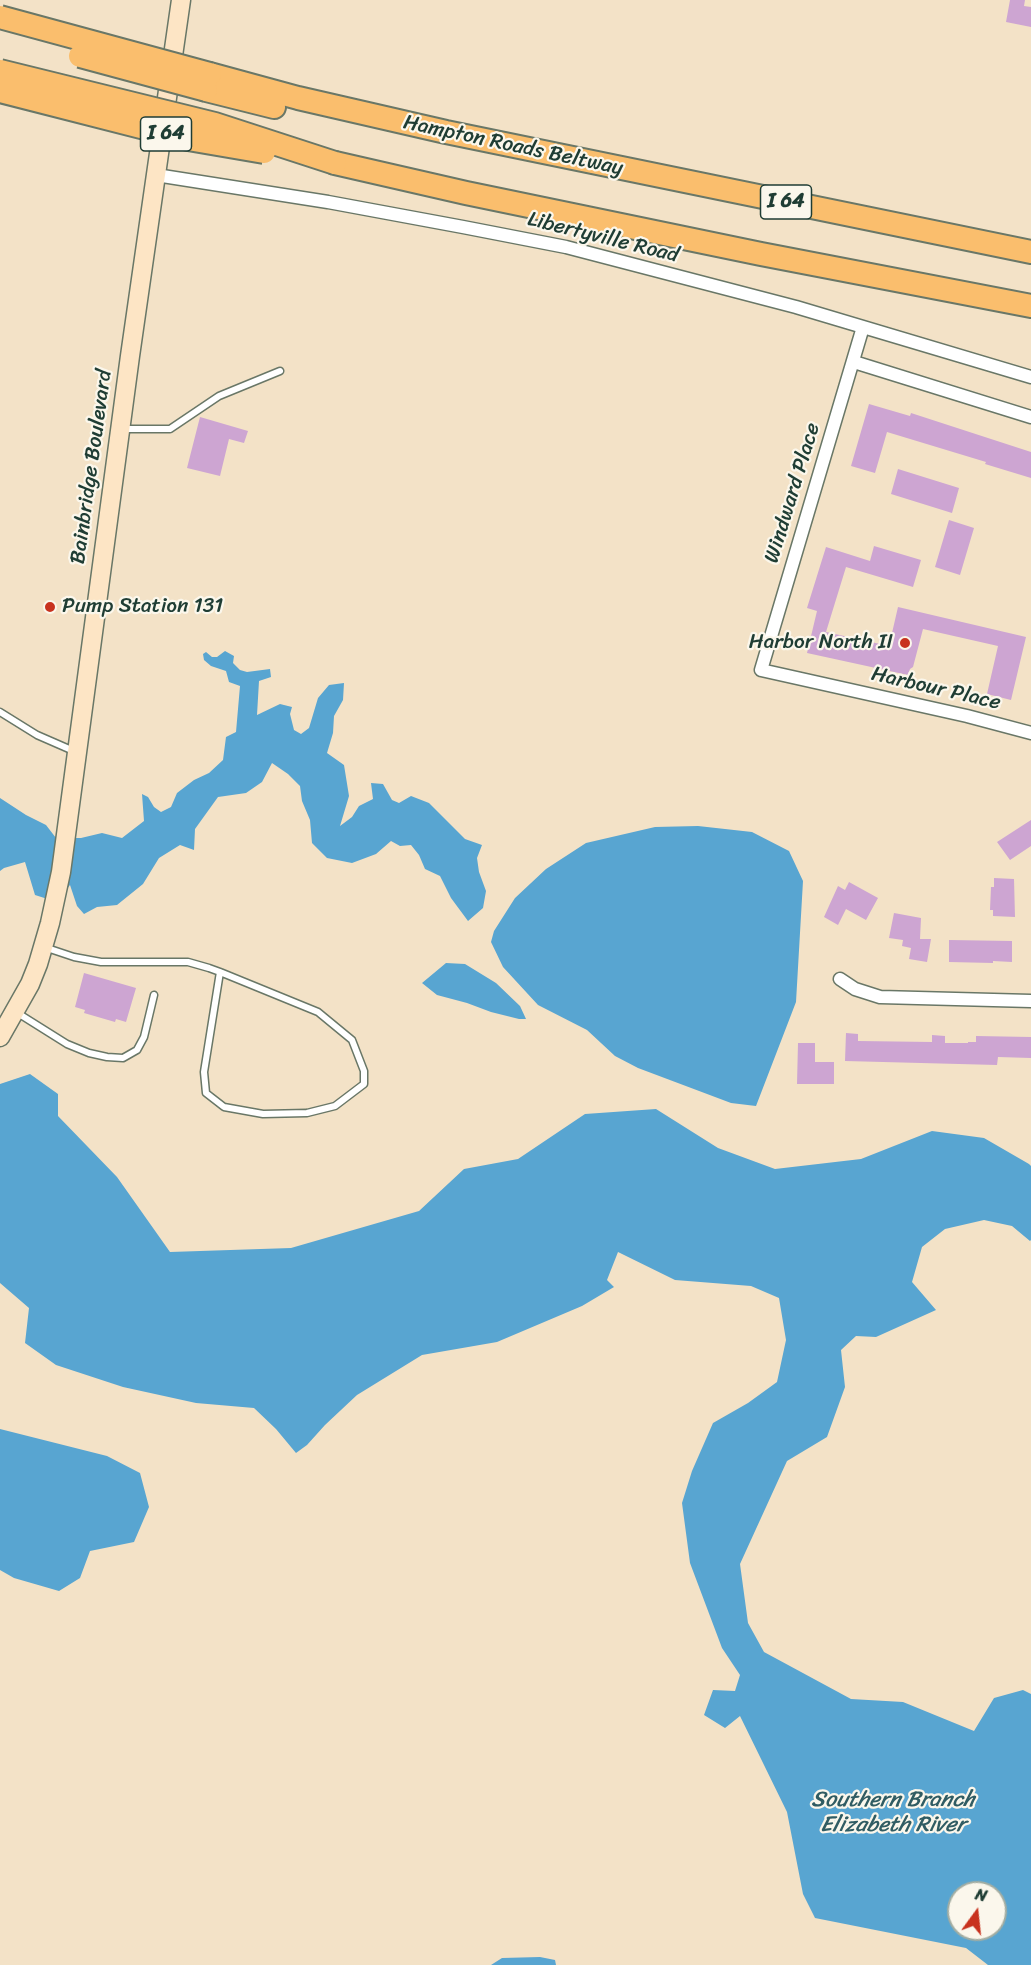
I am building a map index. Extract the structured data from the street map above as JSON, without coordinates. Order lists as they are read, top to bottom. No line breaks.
{"streets":{"highway":["I 64","Hampton Roads Beltway"],"main road":["Bainbridge Boulevard"],"street":["Libertyville Road","Windward Place","Harbour Place"]},"crossings":[["Libertyville Road","Bainbridge Boulevard"],["Libertyville Road","Windward Place"],["Windward Place","Harbour Place"]],"water":["Southern Branch Elizabeth River"],"places":["Pump Station 131","Harbor North II"],"north":"top"}
